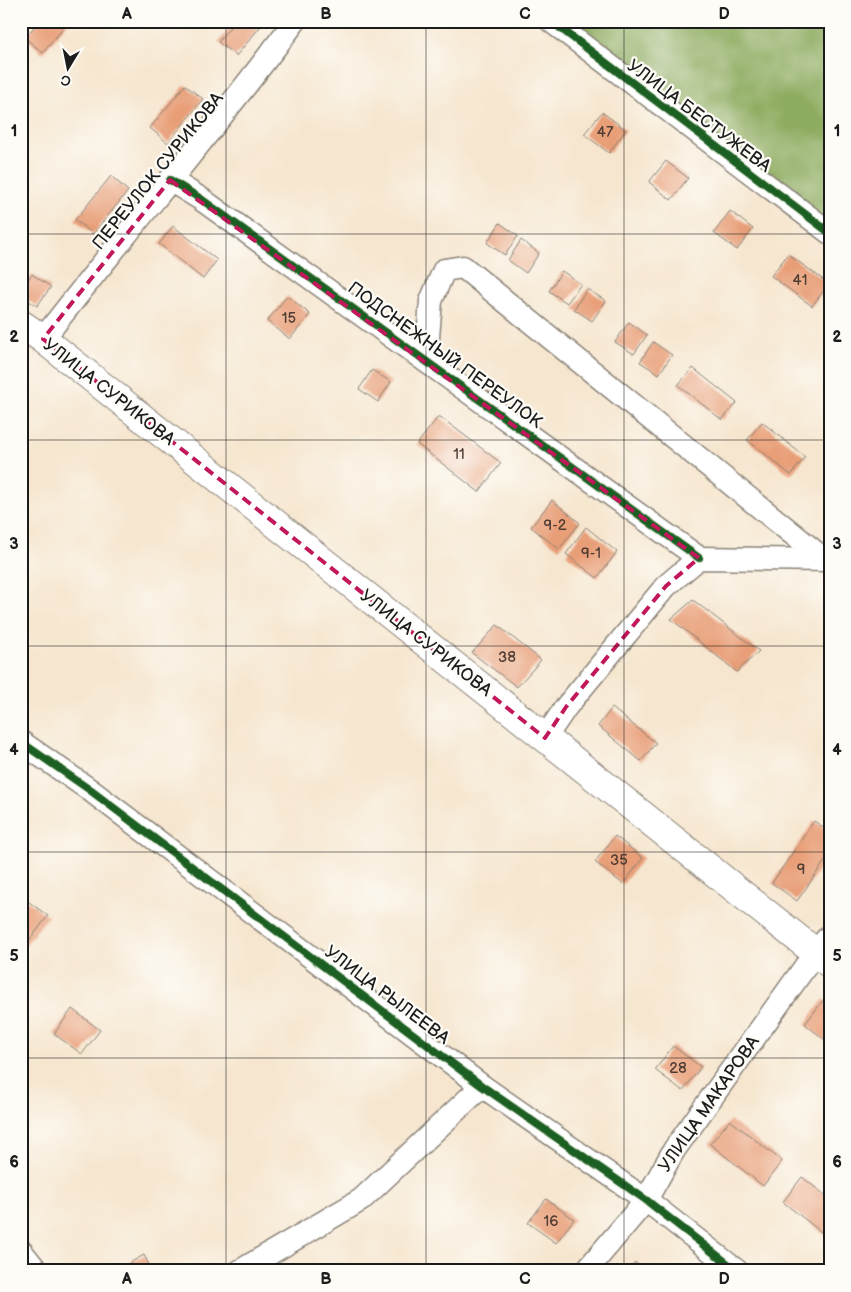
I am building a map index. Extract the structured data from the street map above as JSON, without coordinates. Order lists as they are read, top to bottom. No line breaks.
{"streets":{"main road":["УЛИЦА СУРИКОВА"],"street":["УЛИЦА БЕСТУЖЕВА","ПЕРЕУЛОК СУРИКОВА","ПОДСНЕЖНЫЙ ПЕРЕУЛОК","УЛИЦА РЫЛЕЕВА","УЛИЦА МАКАРОВА"]},"crossings":[["ПЕРЕУЛОК СУРИКОВА","ПОДСНЕЖНЫЙ ПЕРЕУЛОК"],["ПЕРЕУЛОК СУРИКОВА","УЛИЦА СУРИКОВА"],["УЛИЦА СУРИКОВА","УЛИЦА МАКАРОВА"],["УЛИЦА РЫЛЕЕВА","УЛИЦА МАКАРОВА"]],"house_numbers":["47","41","15","11","9-2","9-1","38","35","9","28","16"],"north":"bottom","grid":{"columns":["A","B","C","D"],"rows":["1","2","3","4","5","6"]}}
